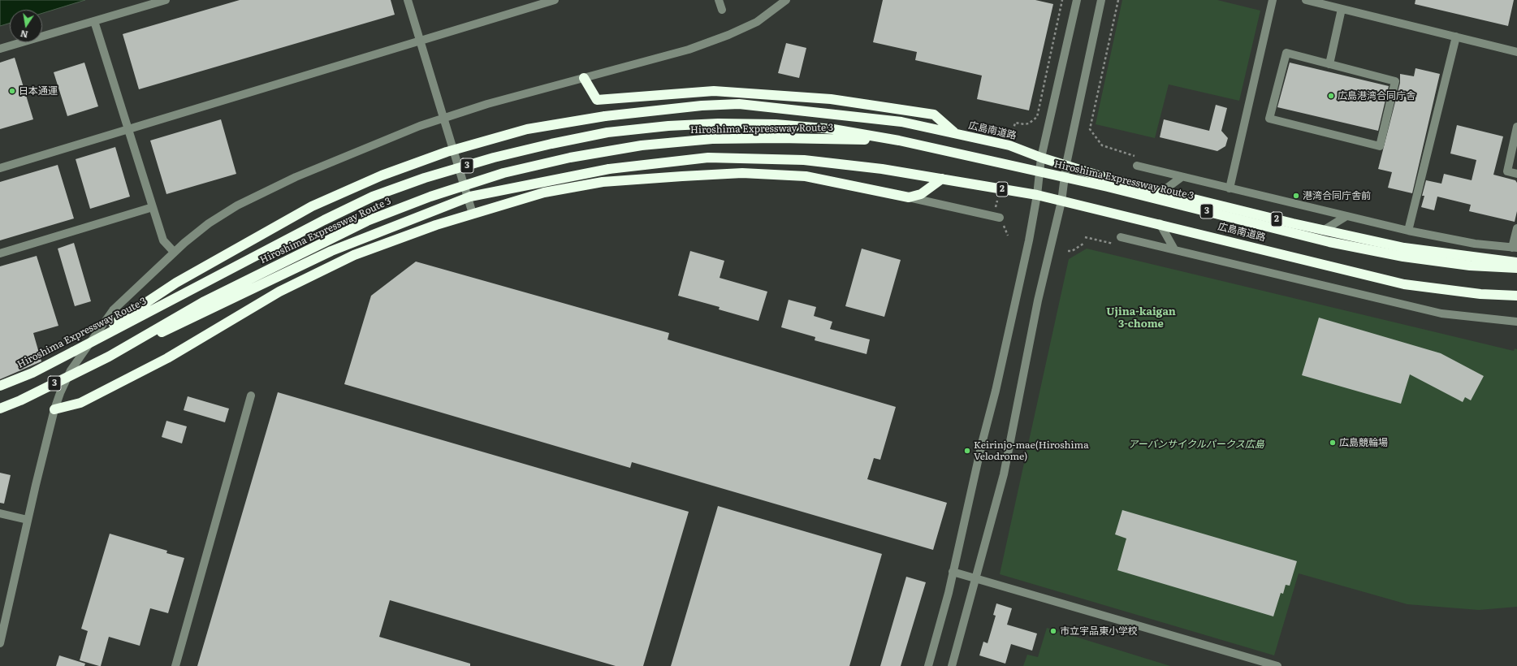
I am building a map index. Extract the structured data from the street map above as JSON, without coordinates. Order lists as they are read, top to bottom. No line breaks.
{"streets":{"highway":["Hiroshima Expressway Route 3","広島南道路","3","2"]},"crossings":[["Hiroshima Expressway Route 3","広島南道路"]],"districts":["Ujina-kaigan 3-chome"],"parks":["アーバンサイクルパークス広島"],"places":["日本通運","広島港湾合同庁舎","港湾合同庁舎前","広島競輪場","Keirinjo-mae(Hiroshima Velodrome)","市立宇品東小学校"],"north":"bottom"}
